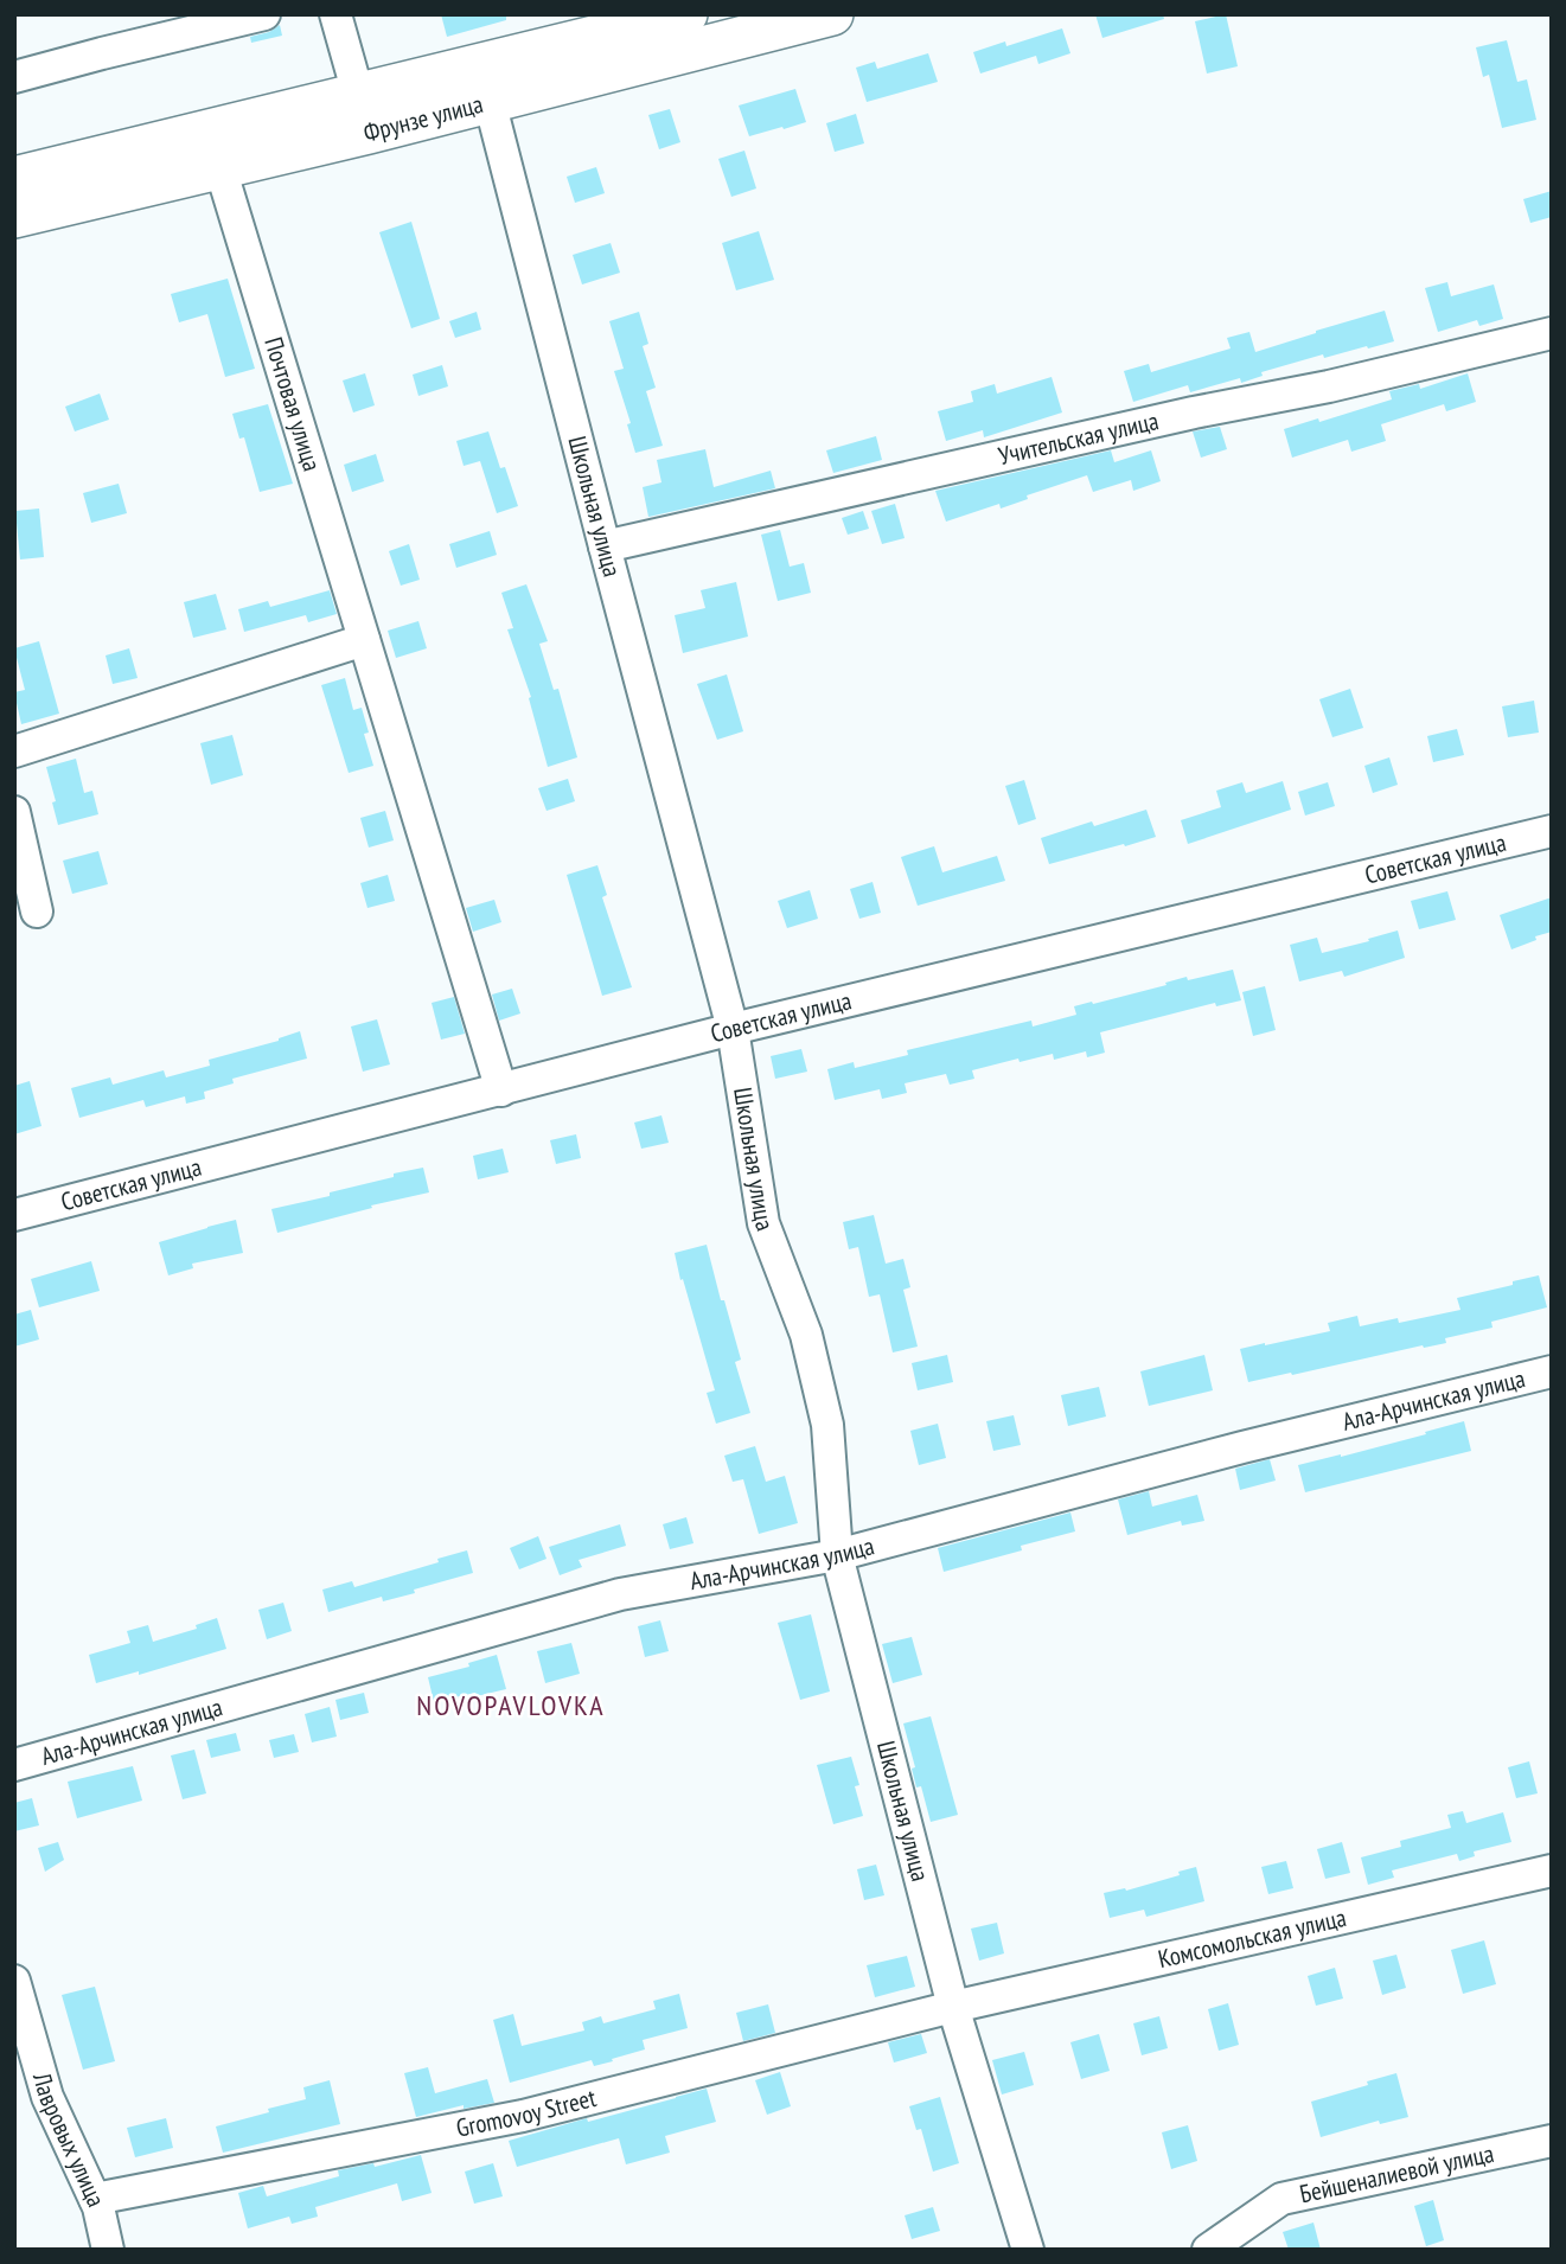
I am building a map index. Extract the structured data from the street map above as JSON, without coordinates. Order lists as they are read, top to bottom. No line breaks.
{"streets":{"main road":["Фрунзе улица"],"street":["Почтовая улица","Учительская улица","Школьная улица","Советская улица","Ала-Арчинская улица","Комсомольская улица","Gromovoy Street","Лавровых улица","Бейшеналиевой улица"]},"crossings":[["Фрунзе улица","Почтовая улица"],["Фрунзе улица","Школьная улица"],["Почтовая улица","Советская улица"],["Учительская улица","Школьная улица"],["Школьная улица","Советская улица"],["Школьная улица","Ала-Арчинская улица"],["Школьная улица","Комсомольская улица"],["Школьная улица","Gromovoy Street"],["Комсомольская улица","Gromovoy Street"],["Gromovoy Street","Лавровых улица"]],"districts":["NOVOPAVLOVKA"]}
